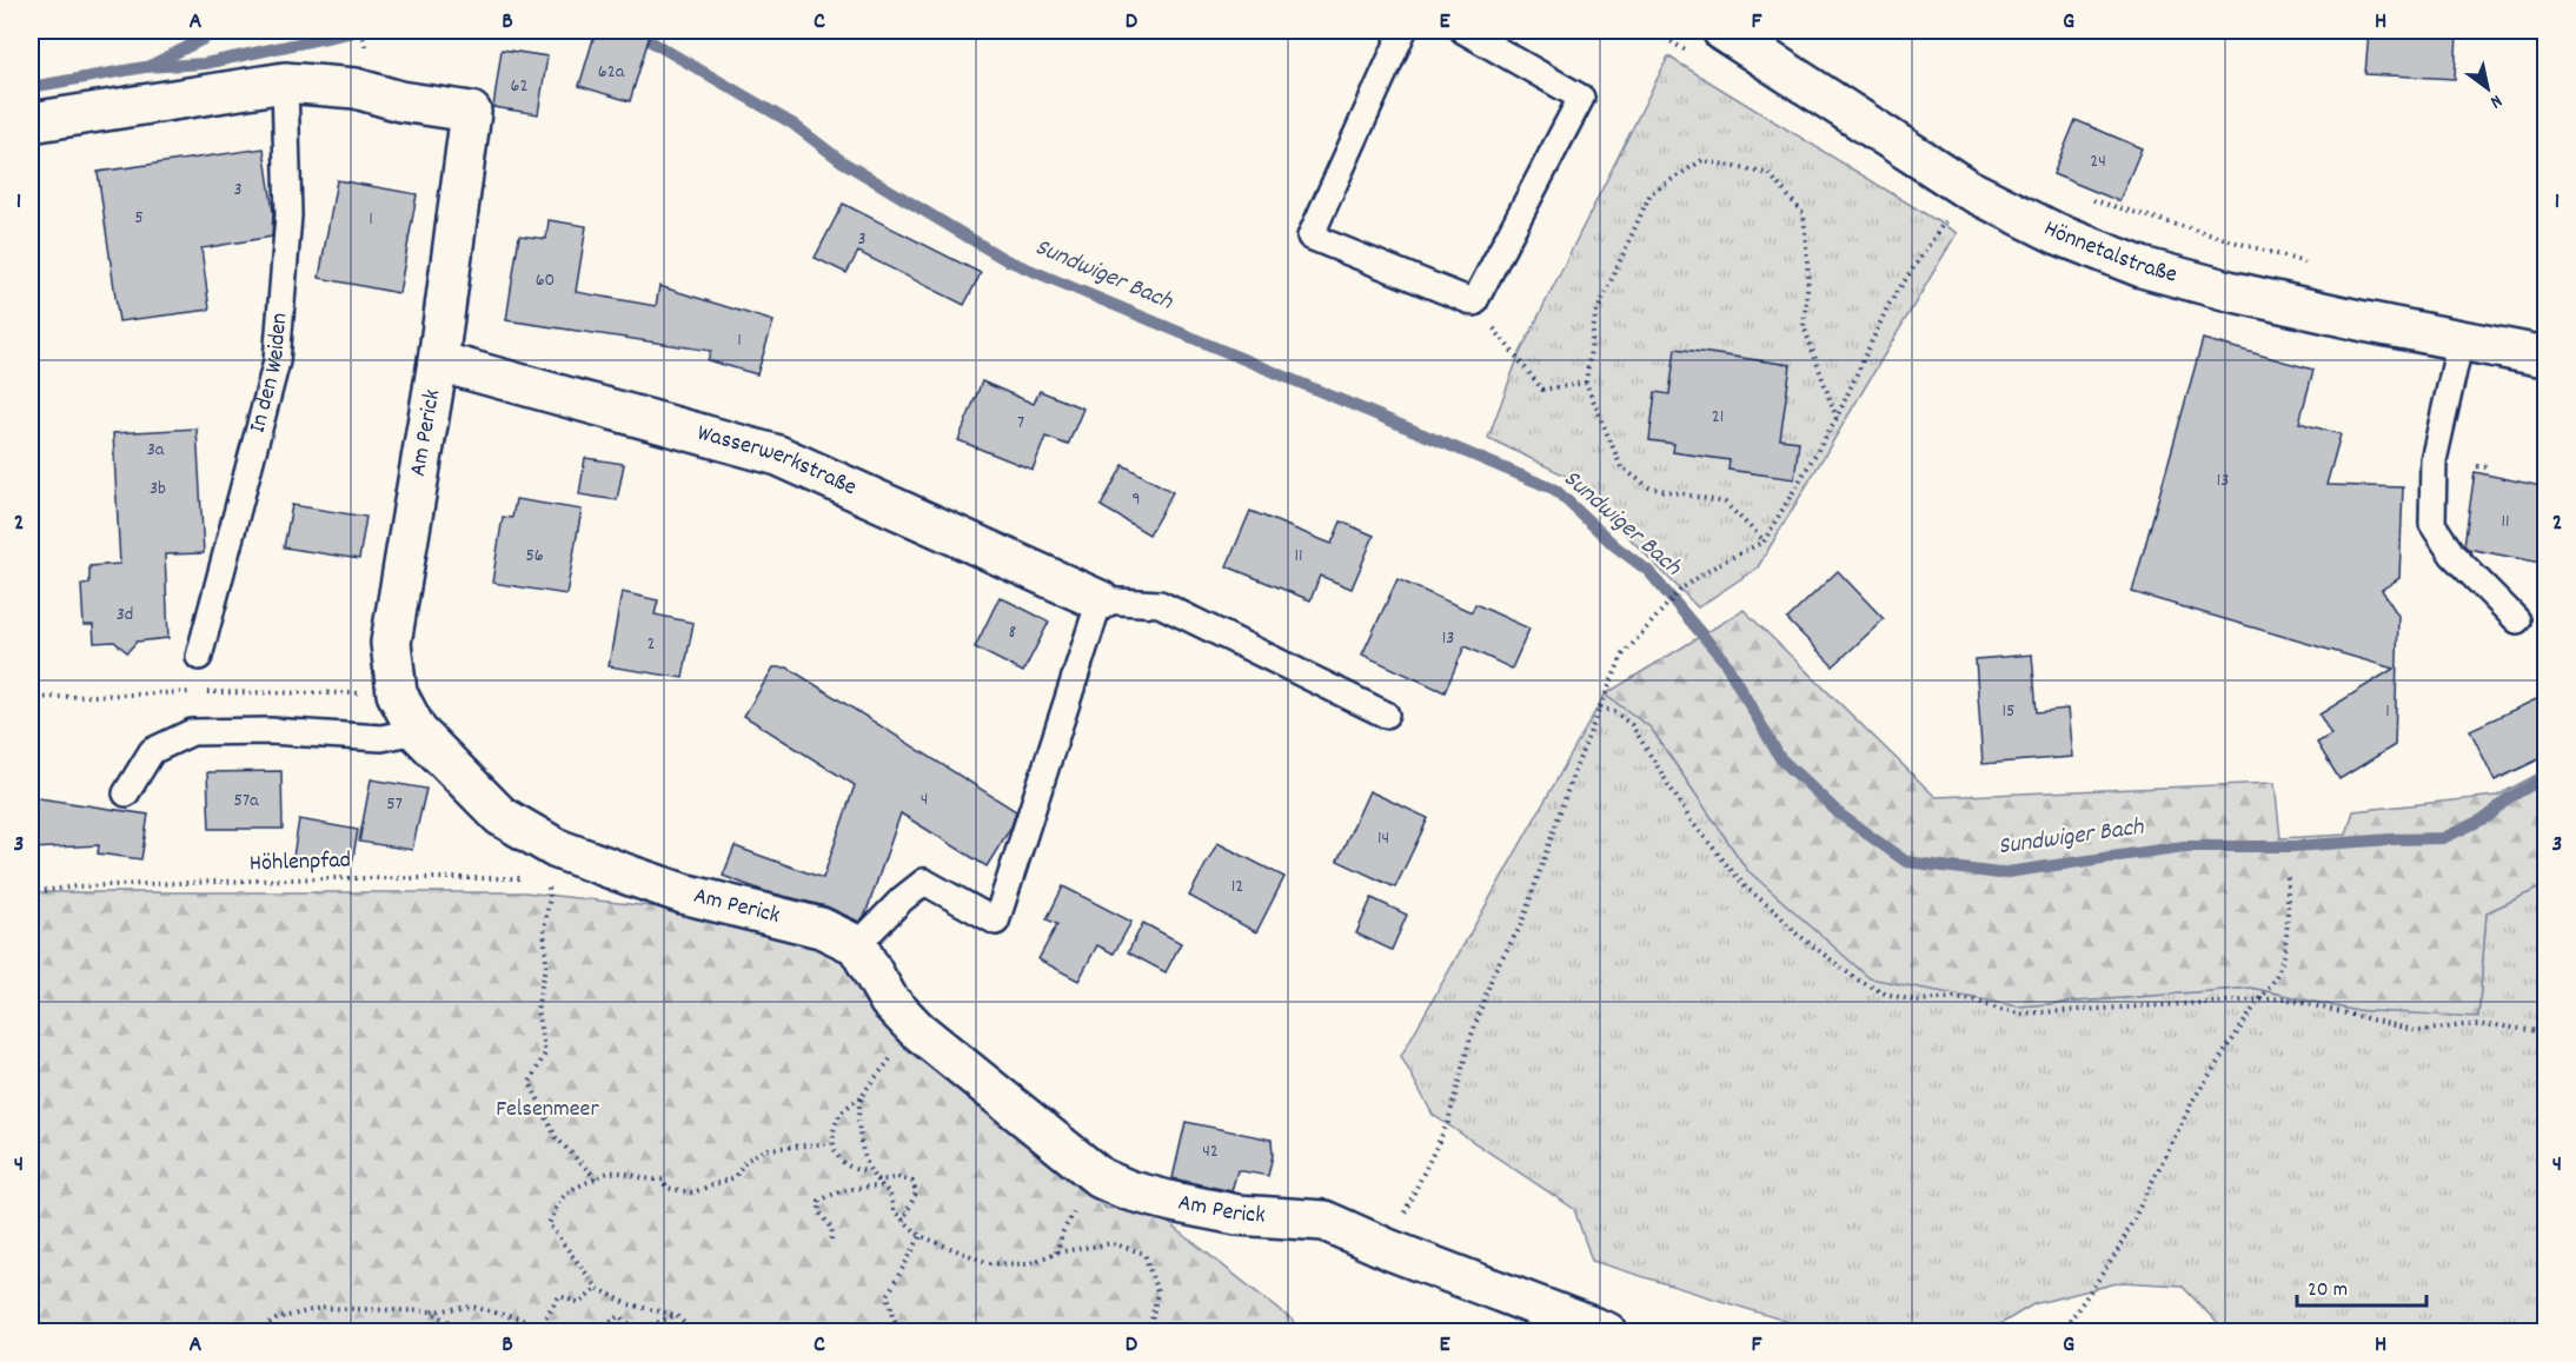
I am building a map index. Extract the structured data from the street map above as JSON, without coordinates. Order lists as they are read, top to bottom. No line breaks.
{"streets":{"street":["Hönnetalstraße","Am Perick","Wasserwerkstraße"],"lane":["In den Weiden"],"path":["Höhlenpfad"]},"crossings":[["In den Weiden","Am Perick"],["Am Perick","Wasserwerkstraße"],["Am Perick","Höhlenpfad"]],"water":["Sundwiger Bach"],"parks":["Felsenmeer"],"house_numbers":["62a","62","24","3","5","1","3","60","1","21","7","3a","13","3b","9","11","56","11","3d","8","13","2","15","1","4","57a","57","14","12","42"],"scale_bar":"20 m","north":"bottom right","grid":{"columns":["A","B","C","D","E","F","G","H"],"rows":["1","2","3","4"]}}
